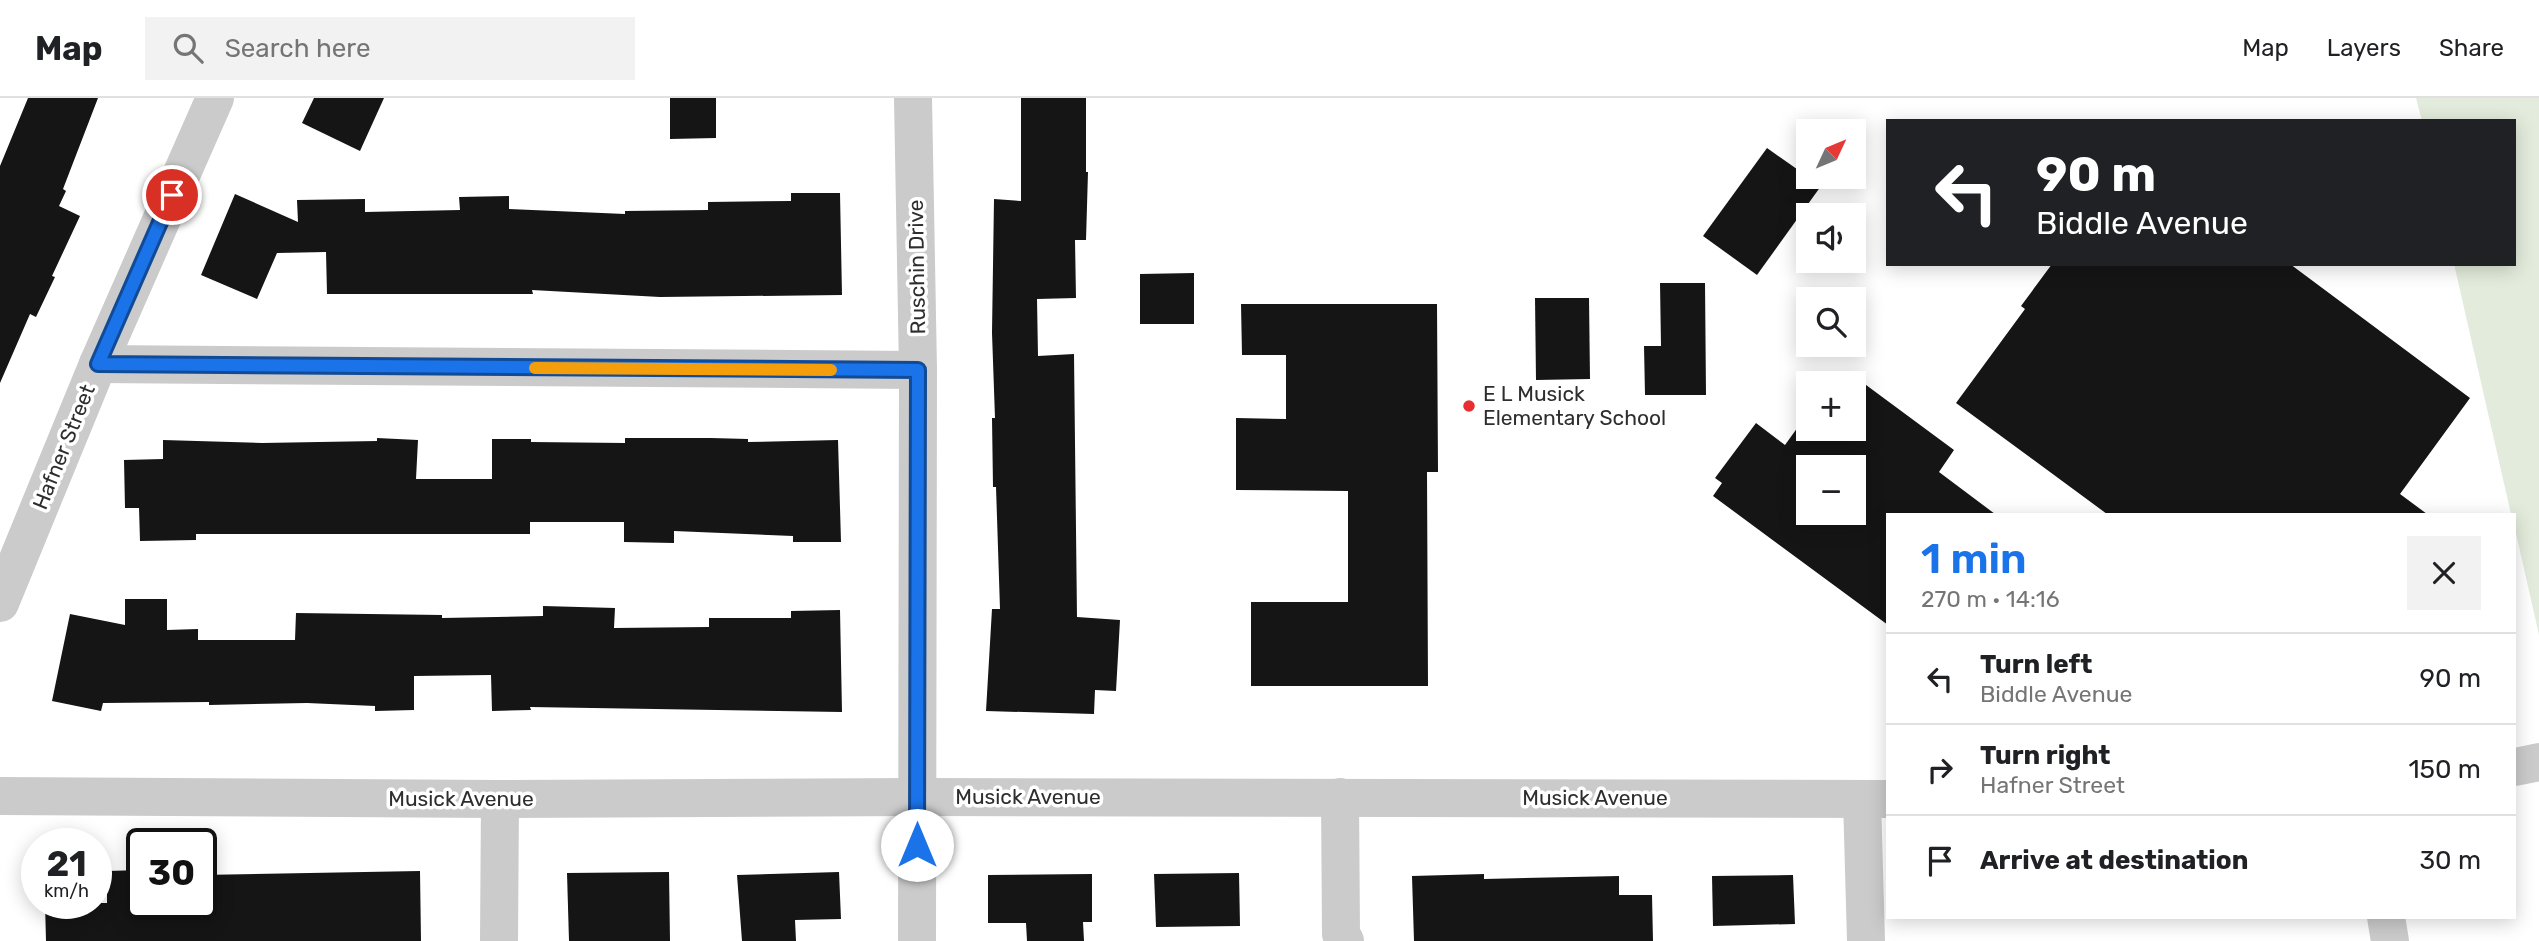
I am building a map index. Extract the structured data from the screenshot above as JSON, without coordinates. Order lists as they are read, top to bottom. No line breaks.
{"streets":{"street":["Ruschin Drive","Hafner Street","Musick Avenue"]},"crossings":[["Ruschin Drive","Musick Avenue"]],"places":["E L Musick Elementary School"],"north":"top right","page":{"header":"Map","search":"Search here","nav":["Map","Layers","Share"],"map_buttons":["+","−"],"turn":["90 m","Biddle Avenue"],"heading":["1 min","270 m · 14:16"],"list":[{"name":"Turn left","note":"Biddle Avenue","value":"90 m"},{"name":"Turn right","note":"Hafner Street","value":"150 m"},{"name":"Arrive at destination","value":"30 m"}],"speed":"21 km/h","limit":"30"}}
